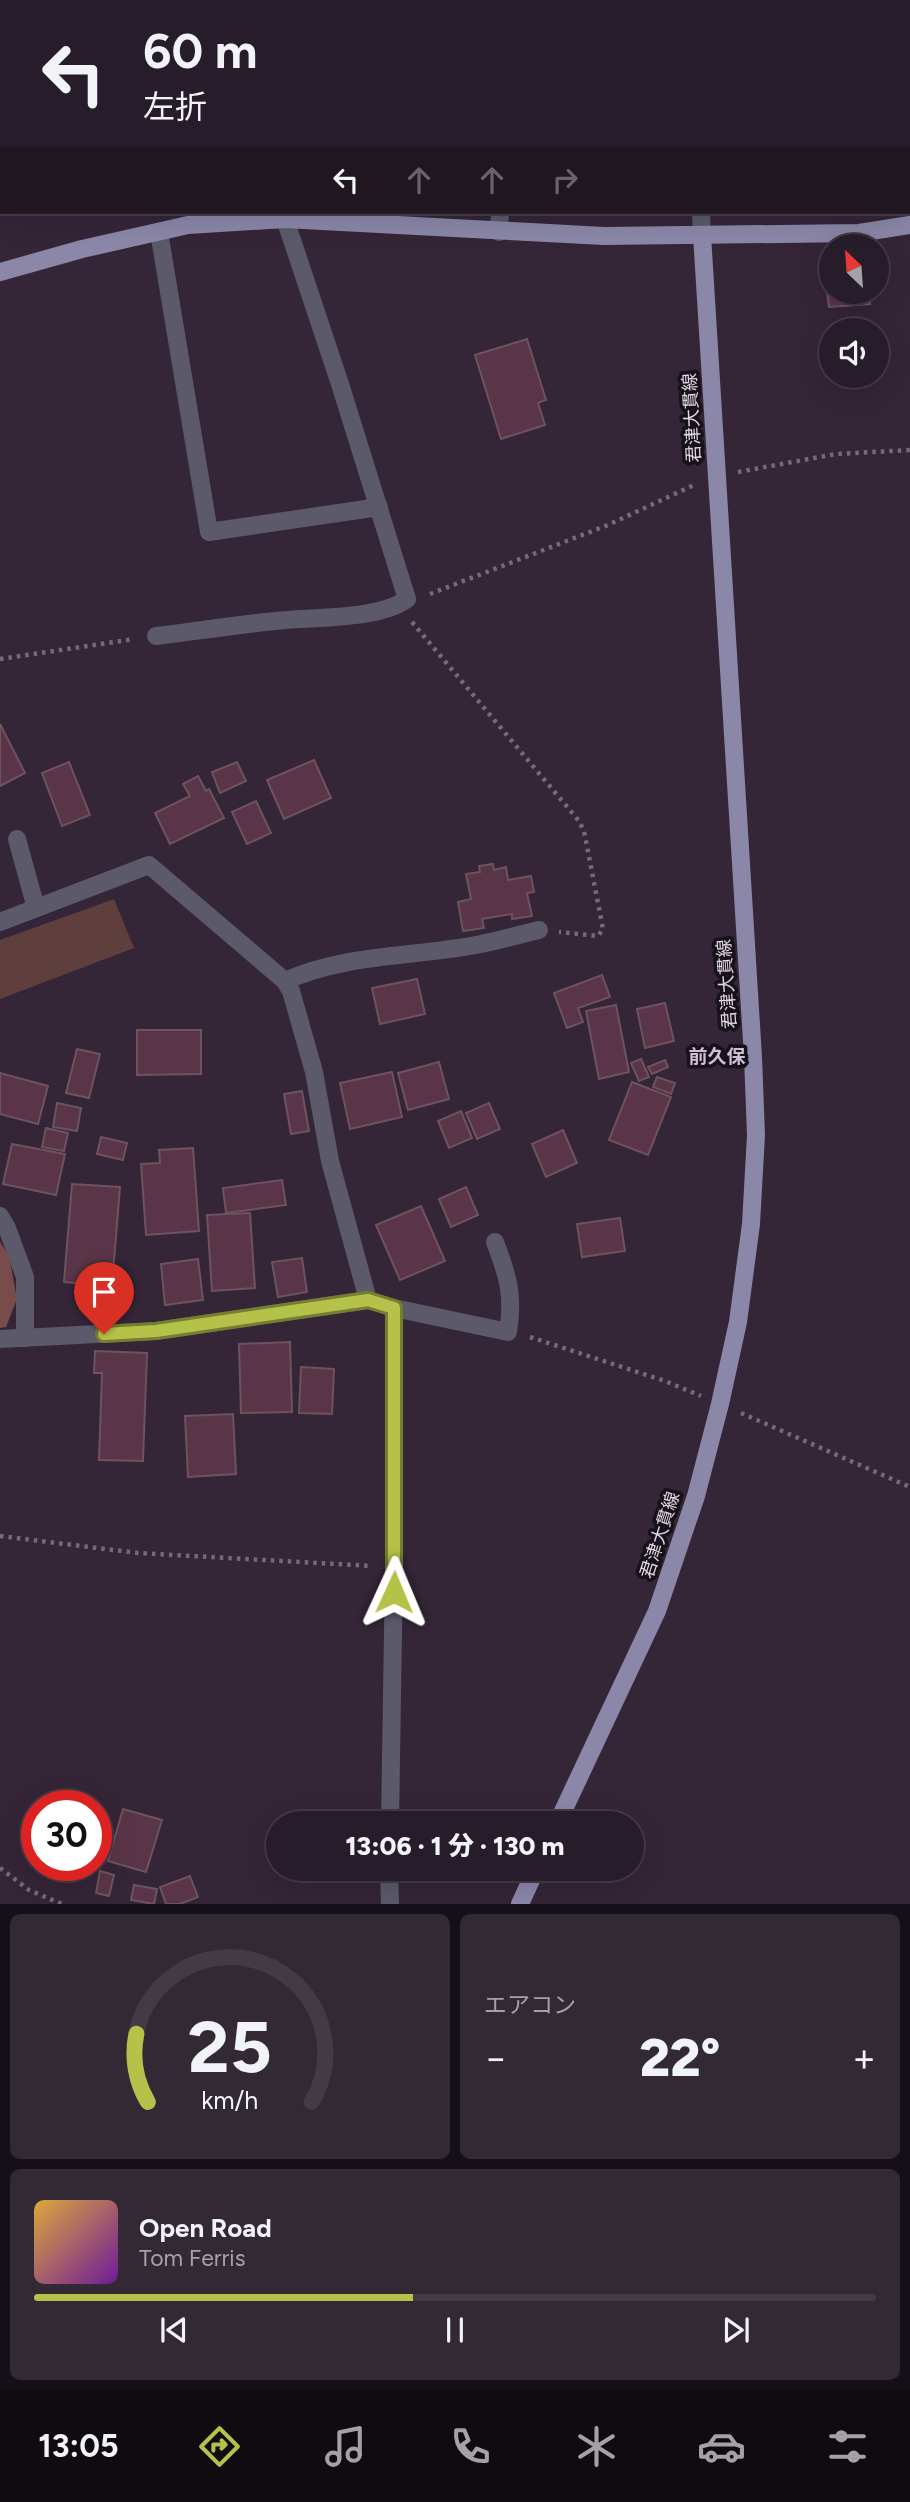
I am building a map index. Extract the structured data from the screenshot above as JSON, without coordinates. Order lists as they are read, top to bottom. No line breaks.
{"streets":{"main road":["君津大貫線"]},"districts":["前久保"],"north":"top left","page":{"turn":["60 m","左折"],"limit":"30","trip":"13:06 · 1 分 · 130 m","tile":"エアコン","heat":["−","22°","+"],"song":["Open Road","Tom Ferris"],"tabs":"13:05","gauge":["25","km/h"]}}
